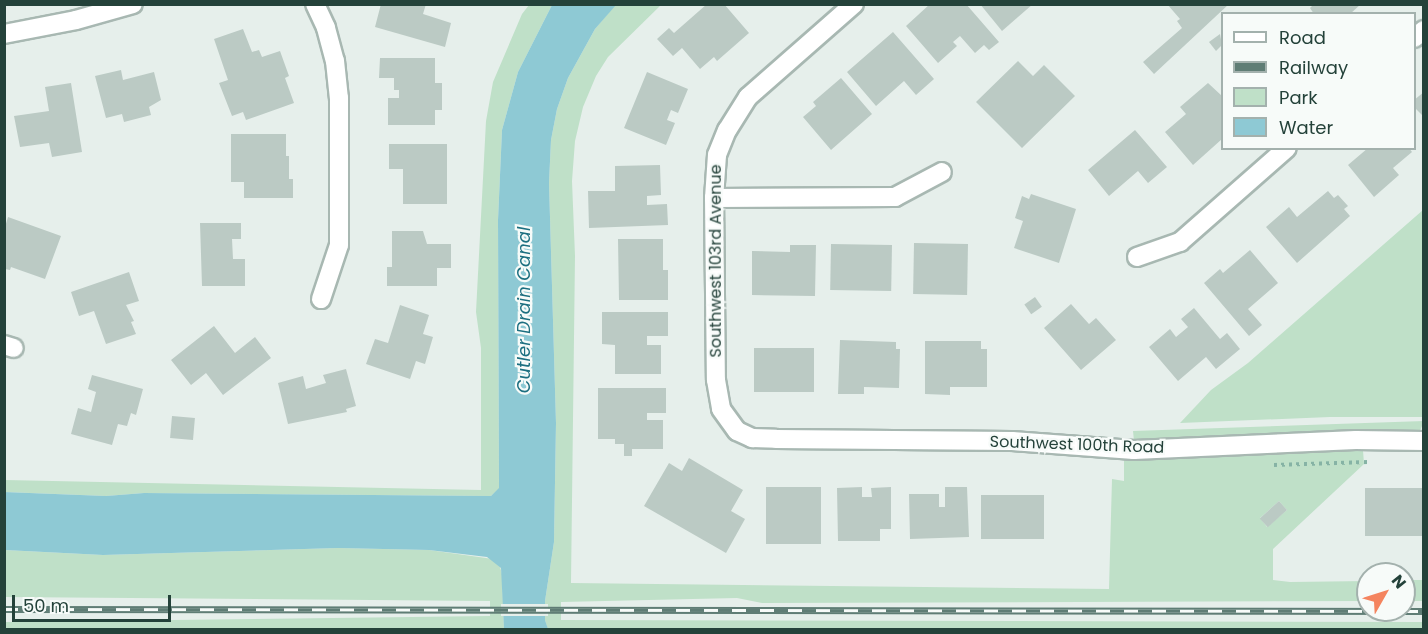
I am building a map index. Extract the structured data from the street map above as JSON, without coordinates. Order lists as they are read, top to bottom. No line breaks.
{"streets":{"street":["Southwest 103rd Avenue","Southwest 100th Road"]},"crossings":[["Southwest 103rd Avenue","Southwest 100th Road"]],"water":["Cutler Drain Canal"],"legend":["Road","Railway","Park","Water"],"scale_bar":"50 m","north":"top right"}
